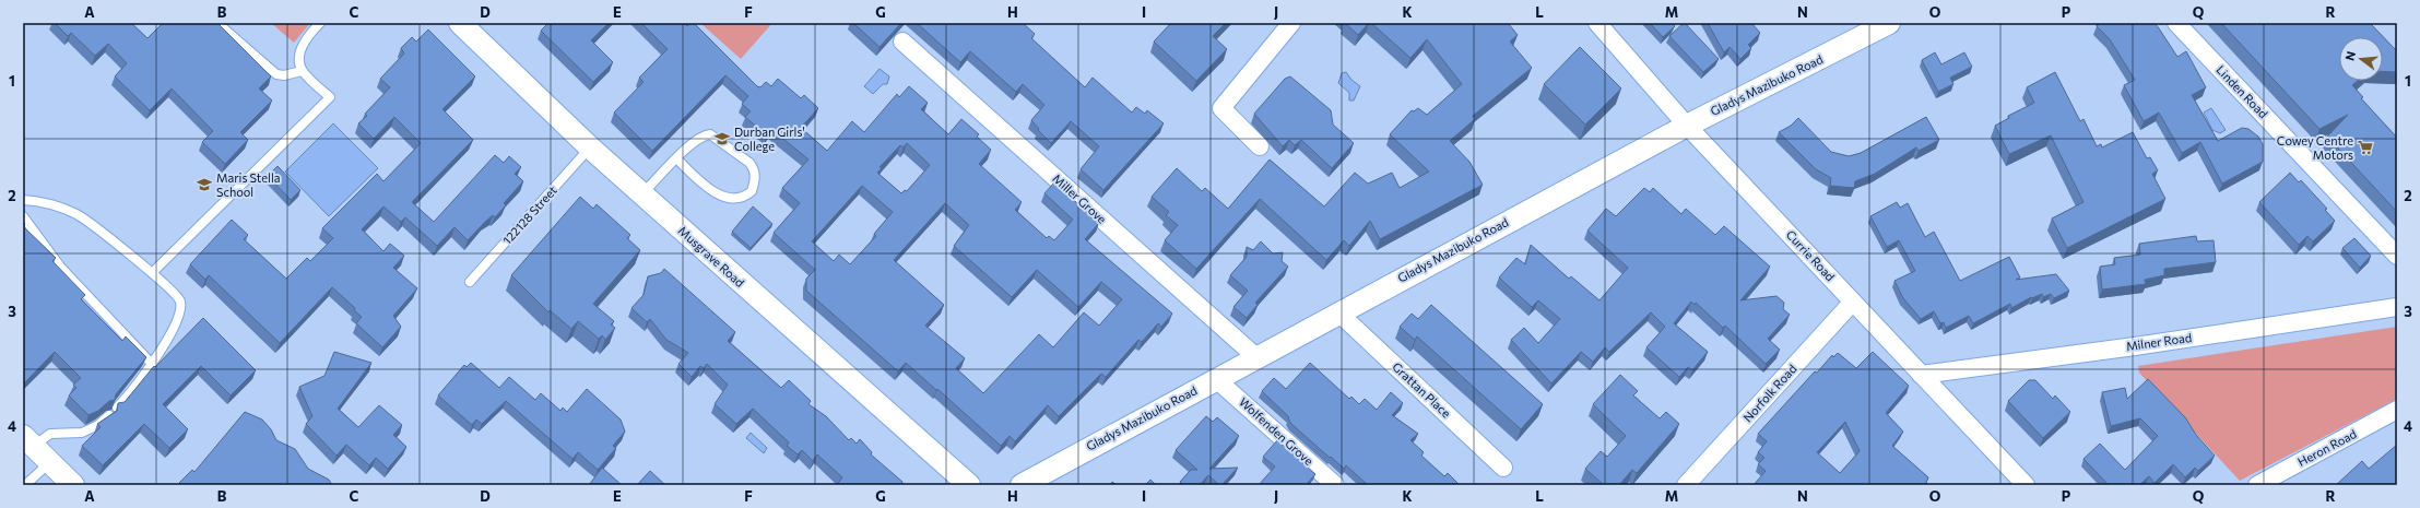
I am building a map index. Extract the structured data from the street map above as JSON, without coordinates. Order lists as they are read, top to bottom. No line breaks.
{"streets":{"street":["Gladys Mazibuko Road","Linden Road","Miller Grove","Currie Road","Musgrave Road","Milner Road","Grattan Place","Norfolk Road","Wolfenden Grove","Heron Road"],"lane":["122128 Street"]},"crossings":[["Gladys Mazibuko Road","Miller Grove"],["Gladys Mazibuko Road","Currie Road"],["Gladys Mazibuko Road","Grattan Place"],["Gladys Mazibuko Road","Wolfenden Grove"],["122128 Street","Musgrave Road"],["Currie Road","Milner Road"],["Currie Road","Norfolk Road"]],"places":{"school or university":["Durban Girls' College","Maris Stella School"],"supermarket":["Cowey Centre Motors"]},"north":"left","grid":{"columns":["A","B","C","D","E","F","G","H","I","J","K","L","M","N","O","P","Q","R"],"rows":["1","2","3","4"]}}
